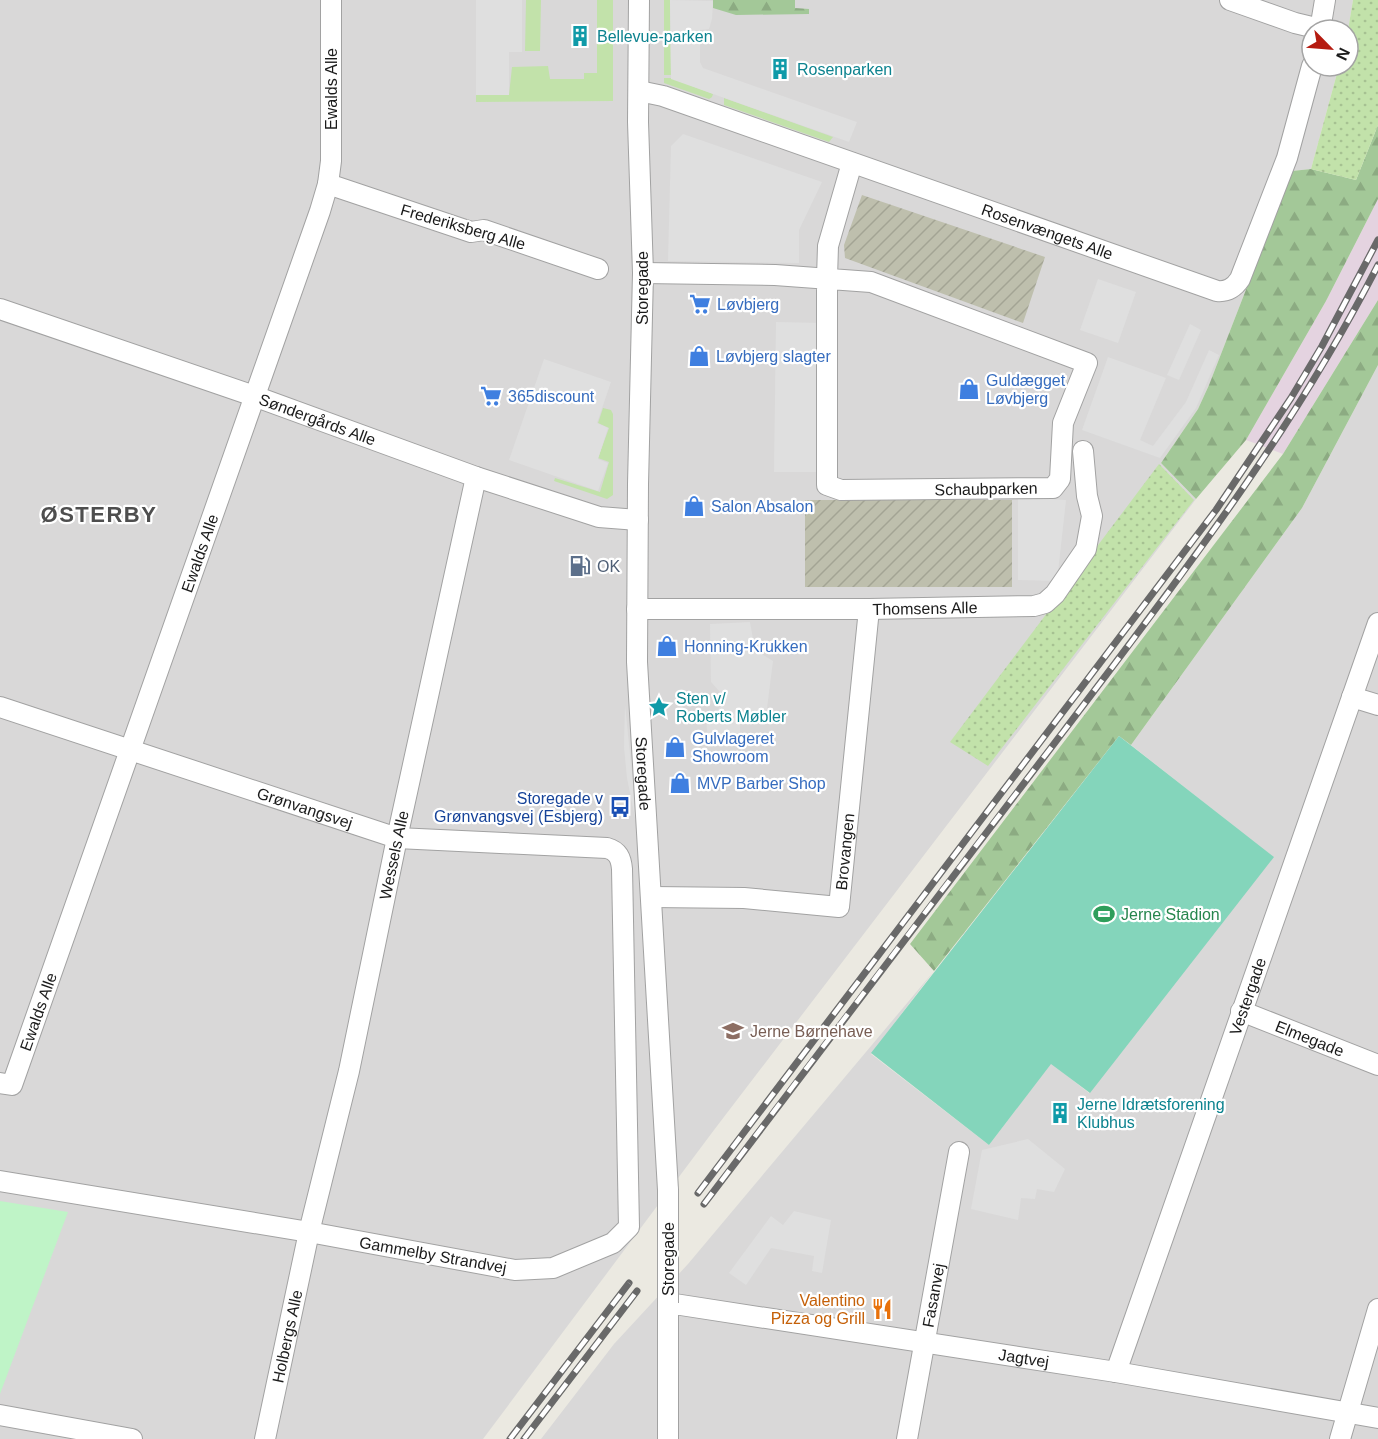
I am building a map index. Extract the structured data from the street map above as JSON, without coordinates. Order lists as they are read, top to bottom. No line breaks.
{"streets":{"street":["Ewalds Alle","Frederiksberg Alle","Rosenvængets Alle","Storegade","Søndergårds Alle","Schaubparken","Thomsens Alle","Grønvangsvej","Brovangen","Wessels Alle","Vestergade","Elmegade","Gammelby Strandvej","Fasanvej","Holbergs Alle","Jagtvej"]},"crossings":[["Ewalds Alle","Frederiksberg Alle"],["Ewalds Alle","Søndergårds Alle"],["Ewalds Alle","Grønvangsvej"],["Rosenvængets Alle","Storegade"],["Rosenvængets Alle","Schaubparken"],["Storegade","Søndergårds Alle"],["Storegade","Schaubparken"],["Storegade","Thomsens Alle"],["Storegade","Brovangen"],["Storegade","Jagtvej"],["Søndergårds Alle","Wessels Alle"],["Thomsens Alle","Brovangen"],["Grønvangsvej","Wessels Alle"],["Grønvangsvej","Gammelby Strandvej"],["Wessels Alle","Gammelby Strandvej"],["Wessels Alle","Holbergs Alle"],["Vestergade","Elmegade"],["Vestergade","Jagtvej"],["Gammelby Strandvej","Holbergs Alle"],["Fasanvej","Jagtvej"]],"districts":["ØSTERBY"],"places":{"building":["Bellevue-parken","Rosenparken","Jerne Idrætsforening Klubhus"],"supermarket":["Løvbjerg","365discount"],"shop":["Løvbjerg slagter","Guldægget Løvbjerg","Salon Absalon","Honning-Krukken","Gulvlageret Showroom","MVP Barber Shop"],"fuel station":["OK"],"place":["Sten v/ Roberts Møbler"],"bus stop":["Storegade v Grønvangsvej (Esbjerg)"],"sports":["Jerne Stadion"],"school or university":["Jerne Børnehave"],"restaurant":["Valentino Pizza og Grill"]},"north":"bottom right"}
